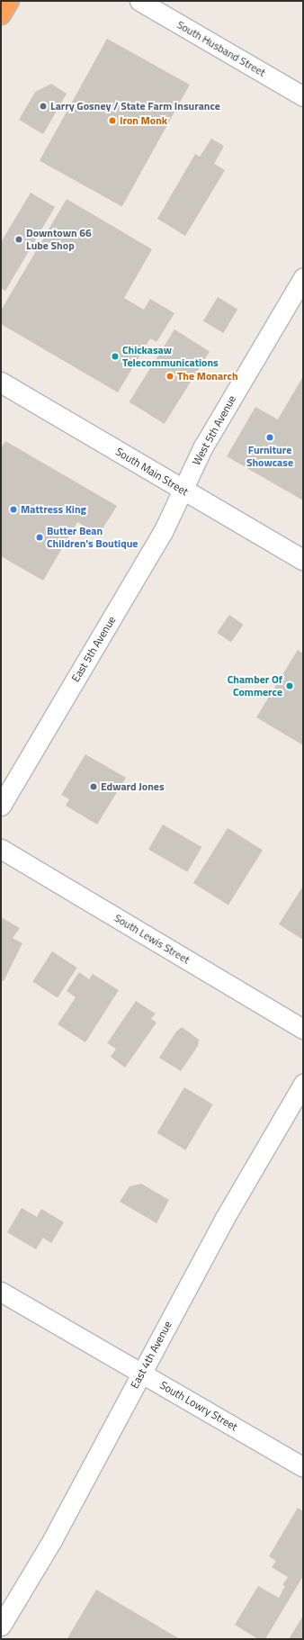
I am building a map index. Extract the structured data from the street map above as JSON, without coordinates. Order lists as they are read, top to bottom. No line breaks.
{"streets":{"main road":["South Main Street"],"street":["South Husband Street","West 5th Avenue","East 5th Avenue","South Lewis Street","East 4th Avenue","South Lowry Street"]},"crossings":[["West 5th Avenue","South Main Street"],["West 5th Avenue","East 5th Avenue"],["South Main Street","East 5th Avenue"],["East 4th Avenue","South Lowry Street"]],"places":["Larry Gosney / State Farm Insurance","Iron Monk","Downtown 66 Lube Shop","Chickasaw Telecommunications","The Monarch","Furniture Showcase","Mattress King","Butter Bean Children's Boutique","Chamber Of Commerce","Edward Jones"]}
